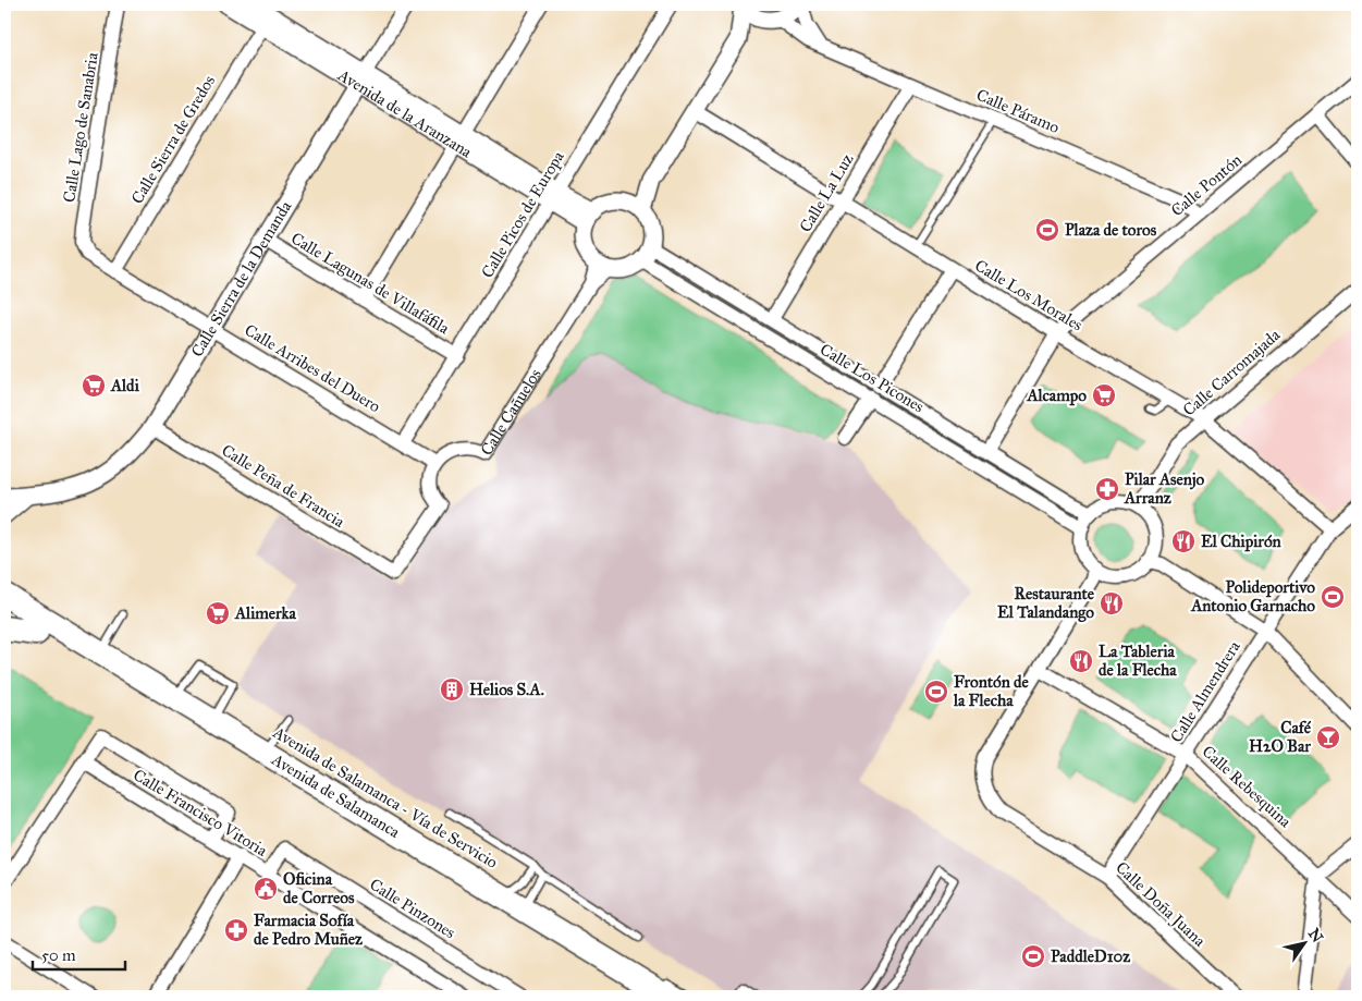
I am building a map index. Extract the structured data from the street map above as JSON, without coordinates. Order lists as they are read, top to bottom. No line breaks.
{"streets":{"highway":["Avenida de Salamanca"],"street":["Calle Páramo","Avenida de la Aranzana","Calle Lago de Sanabria","Calle Sierra de Gredos","Calle Pontón","Calle La Luz","Calle Picos de Europa","Calle Sierra de la Demanda","Calle Lagunas de Villafáfila","Calle Los Morales","Calle Arribes del Duero","Calle Carromajada","Calle Los Picones","Calle Cañuelos","Calle Peña de Francia","Calle Almendrera","Calle Rebesquina","Calle Francisco Vitoria","Calle Doña Juana","Calle Pinzones"],"lane":["Avenida de Salamanca - Vía de Servicio"]},"crossings":[["Calle Páramo","Calle Pontón"],["Calle Páramo","Calle La Luz"],["Avenida de la Aranzana","Calle Sierra de Gredos"],["Avenida de la Aranzana","Calle Picos de Europa"],["Avenida de la Aranzana","Calle Sierra de la Demanda"],["Avenida de la Aranzana","Calle Los Picones"],["Avenida de la Aranzana","Calle Cañuelos"],["Calle Lago de Sanabria","Calle Arribes del Duero"],["Calle Sierra de Gredos","Calle Arribes del Duero"],["Calle Pontón","Calle Los Morales"],["Calle Pontón","Calle Los Picones"],["Calle La Luz","Calle Los Morales"],["Calle La Luz","Calle Los Picones"],["Calle Picos de Europa","Calle Lagunas de Villafáfila"],["Calle Picos de Europa","Calle Arribes del Duero"],["Calle Sierra de la Demanda","Calle Lagunas de Villafáfila"],["Calle Sierra de la Demanda","Calle Arribes del Duero"],["Calle Sierra de la Demanda","Calle Peña de Francia"],["Calle Los Morales","Calle Carromajada"],["Calle Los Morales","Calle Almendrera"],["Calle Arribes del Duero","Calle Cañuelos"],["Calle Arribes del Duero","Calle Peña de Francia"],["Calle Carromajada","Calle Los Picones"],["Calle Los Picones","Calle Cañuelos"],["Calle Cañuelos","Calle Peña de Francia"],["Calle Almendrera","Calle Rebesquina"],["Calle Almendrera","Calle Doña Juana"],["Calle Rebesquina","Calle Doña Juana"],["Calle Francisco Vitoria","Calle Pinzones"]],"places":{"sports":["Plaza de toros","Polideportivo Antonio Garnacho","Frontón de la Flecha","PaddleD10z"],"supermarket":["Aldi","Alcampo","Alimerka"],"pharmacy":["Pilar Asenjo Arranz","Farmacia Sofía de Pedro Muñez"],"restaurant":["El Chipirón","Restaurante El Talandango","La Tableria de la Flecha"],"building":["Helios S.A."],"bar":["Café H2O Bar"],"public building":["Oficina de Correos"]},"scale_bar":"50 m","north":"top right"}
